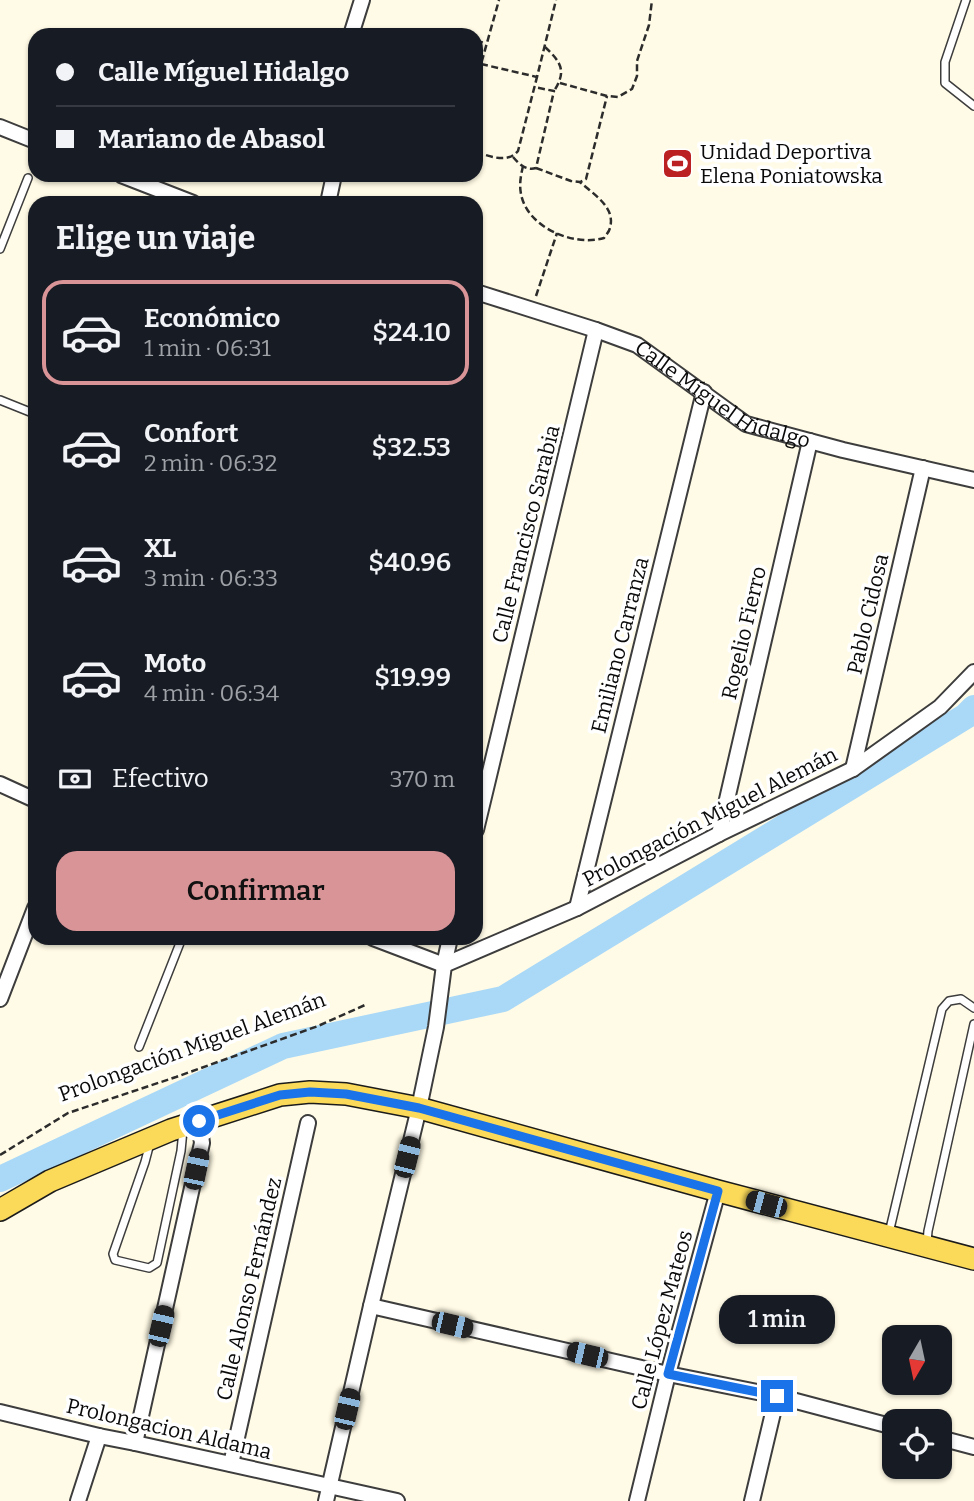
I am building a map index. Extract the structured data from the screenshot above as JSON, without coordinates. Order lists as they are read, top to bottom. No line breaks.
{"streets":{"street":["Calle Míguel Hidalgo","Calle Francisco Sarabia","Pablo Cidosa","Rogelio Fierro","Emiliano Carranza","Prolongación Miguel Alemán","Calle Alonso Fernández","Calle López Mateos","Prolongacion Aldama"]},"crossings":[["Calle Míguel Hidalgo","Calle Francisco Sarabia"],["Calle Míguel Hidalgo","Pablo Cidosa"],["Calle Míguel Hidalgo","Rogelio Fierro"],["Calle Míguel Hidalgo","Emiliano Carranza"],["Pablo Cidosa","Prolongación Miguel Alemán"],["Rogelio Fierro","Prolongación Miguel Alemán"],["Emiliano Carranza","Prolongación Miguel Alemán"],["Calle Alonso Fernández","Prolongacion Aldama"]],"places":{"sports":["Unidad Deportiva Elena Poniatowska"]},"north":"bottom","page":{"banner":["Calle Míguel Hidalgo","Mariano de Abasol"],"heading":"Elige un viaje","list":[{"name":"Económico","note":"1 min · 06:31","value":"$24.10"},{"name":"Confort","note":"2 min · 06:32","value":"$32.53"},{"name":"XL","note":"3 min · 06:33","value":"$40.96"},{"name":"Moto","note":"4 min · 06:34","value":"$19.99"}],"pay":["Efectivo","370 m"],"buttons":"Confirmar","bubble":"1 min"}}
